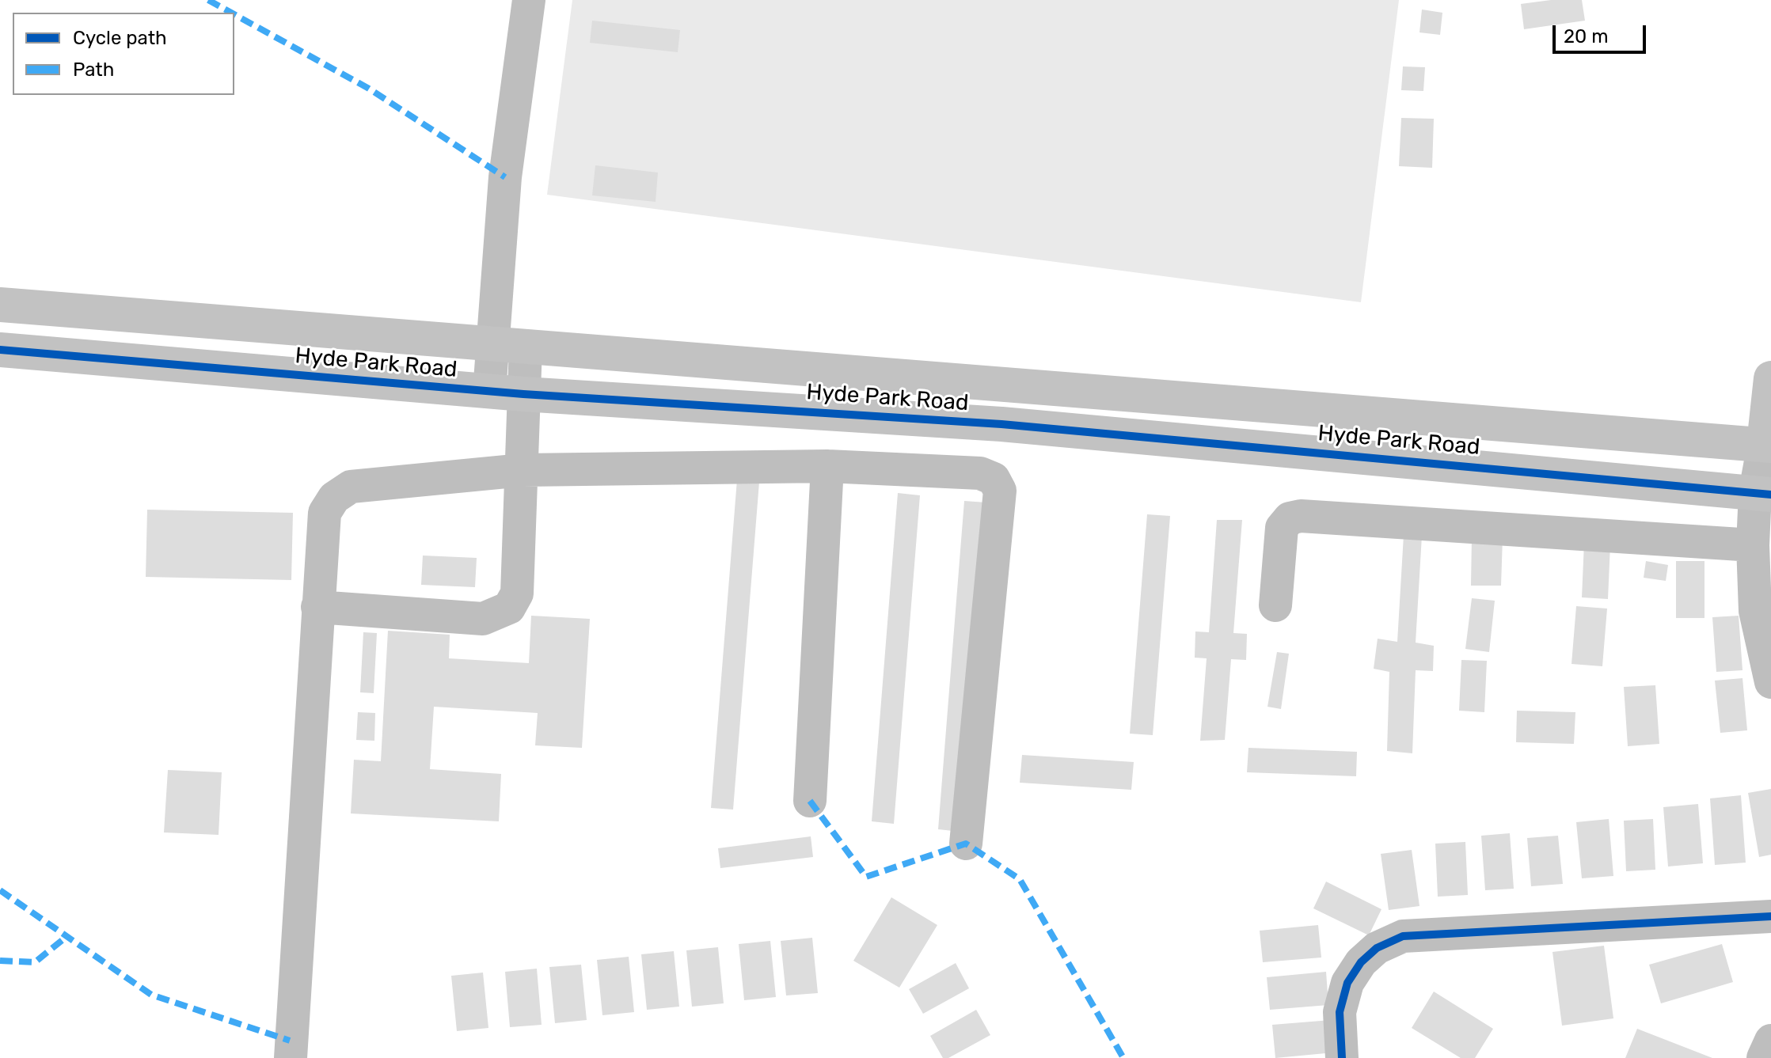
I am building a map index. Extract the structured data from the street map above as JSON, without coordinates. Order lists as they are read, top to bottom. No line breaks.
{"streets":{"street":["Hyde Park Road"]},"legend":["Cycle path","Path"],"scale_bar":"20 m"}
